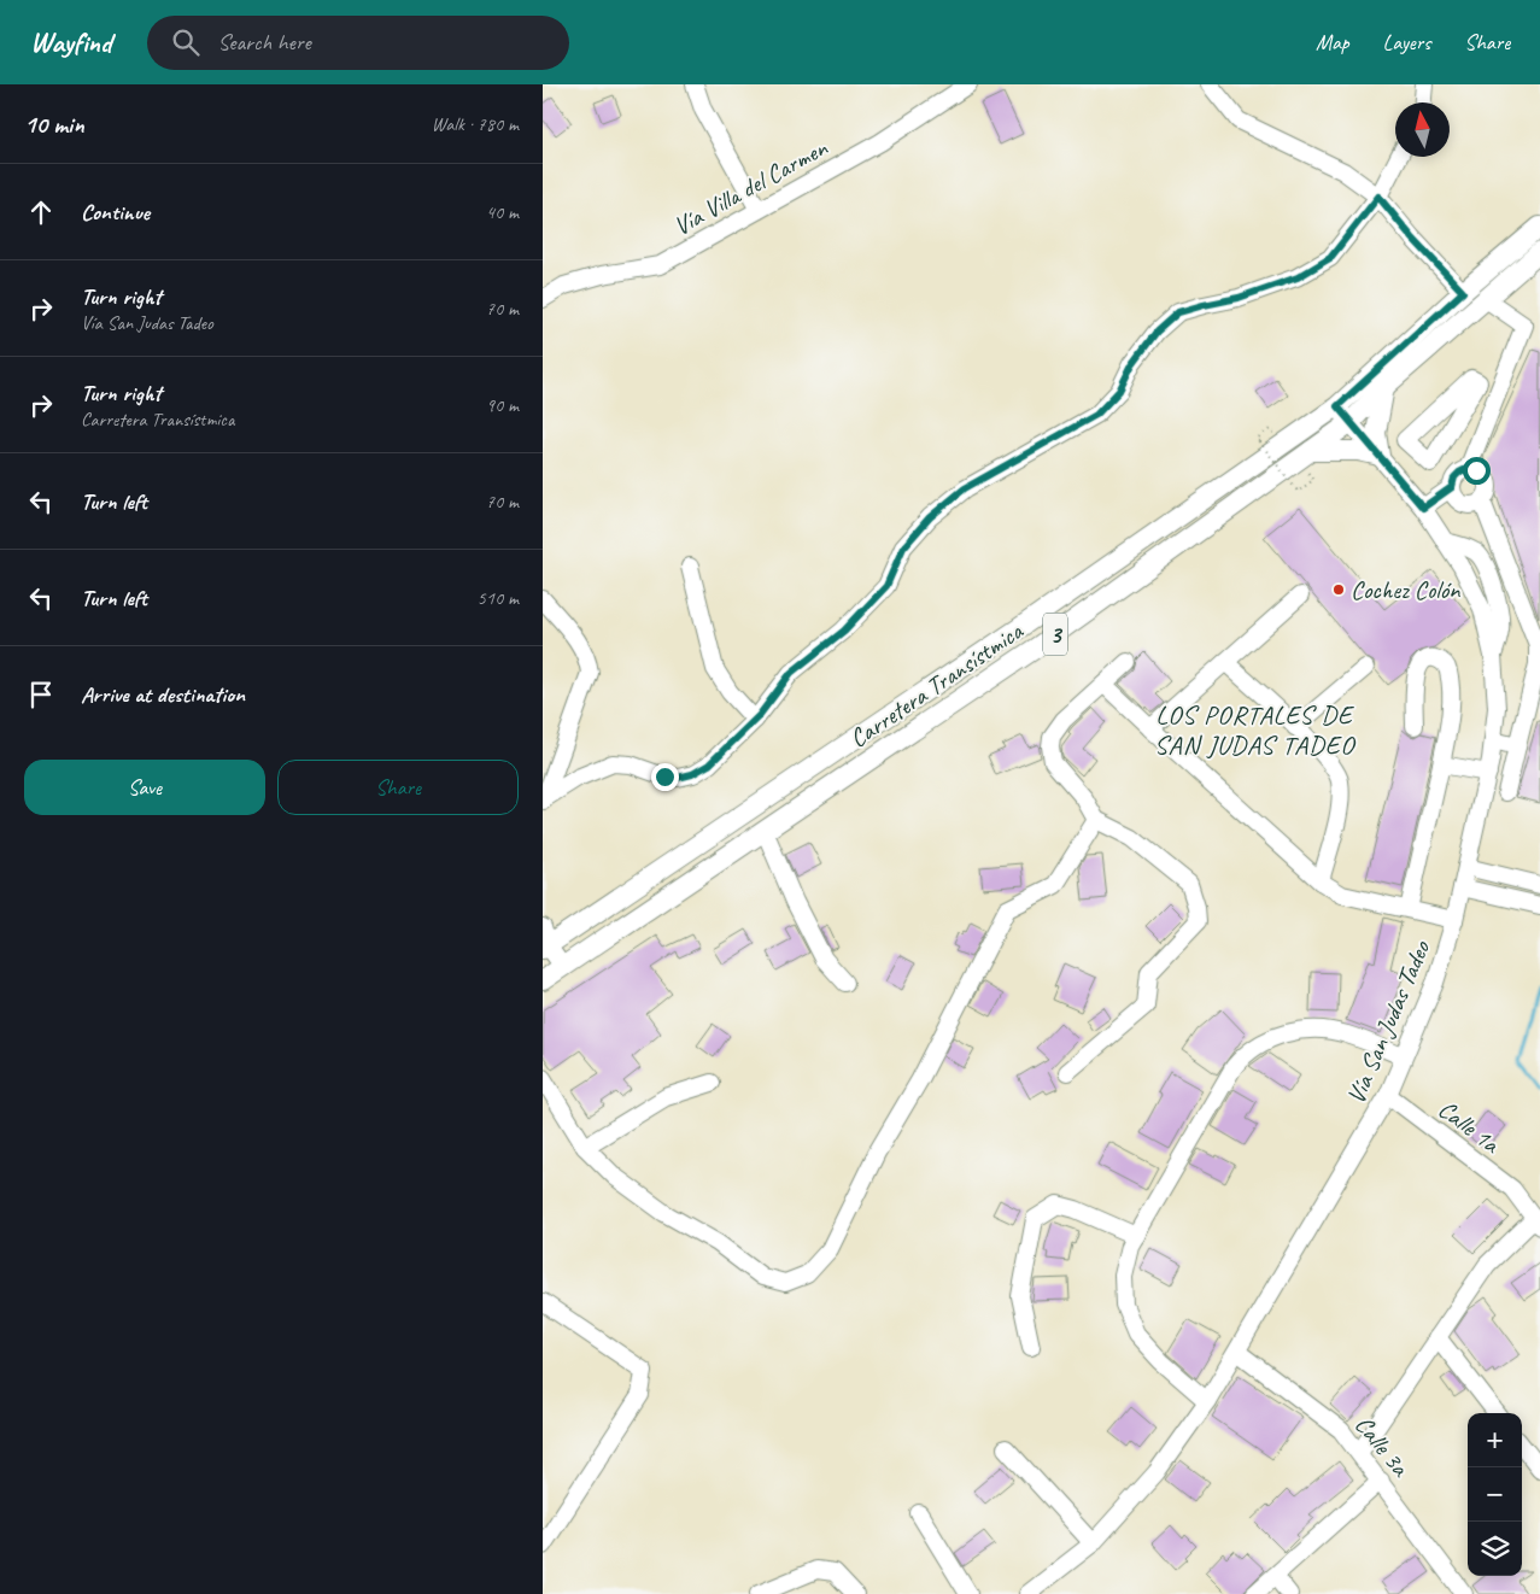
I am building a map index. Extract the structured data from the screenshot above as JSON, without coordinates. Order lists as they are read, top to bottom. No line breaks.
{"streets":{"main road":["3","Carretera Transístmica"],"street":["Vía Villa del Carmen","Vía San Judas Tadeo","Calle 1a","Calle 3a"]},"crossings":[["Carretera Transístmica","Vía San Judas Tadeo"],["Vía San Judas Tadeo","Calle 1a"],["Vía San Judas Tadeo","Calle 3a"]],"districts":["LOS PORTALES DE SAN JUDAS TADEO"],"places":["Cochez Colón"],"north":"top","page":{"header":"Wayfind","search":"Search here","nav":["Map","Layers","Share"],"heading":["10 min","Walk · 780 m"],"list":[["Continue","40 m"],["Turn right","Vía San Judas Tadeo","70 m"],["Turn right","Carretera Transístmica","90 m"],["Turn left","70 m"],["Turn left","510 m"],"Arrive at destination"],"buttons":["Save","Share"],"map_buttons":["+","−"]}}
